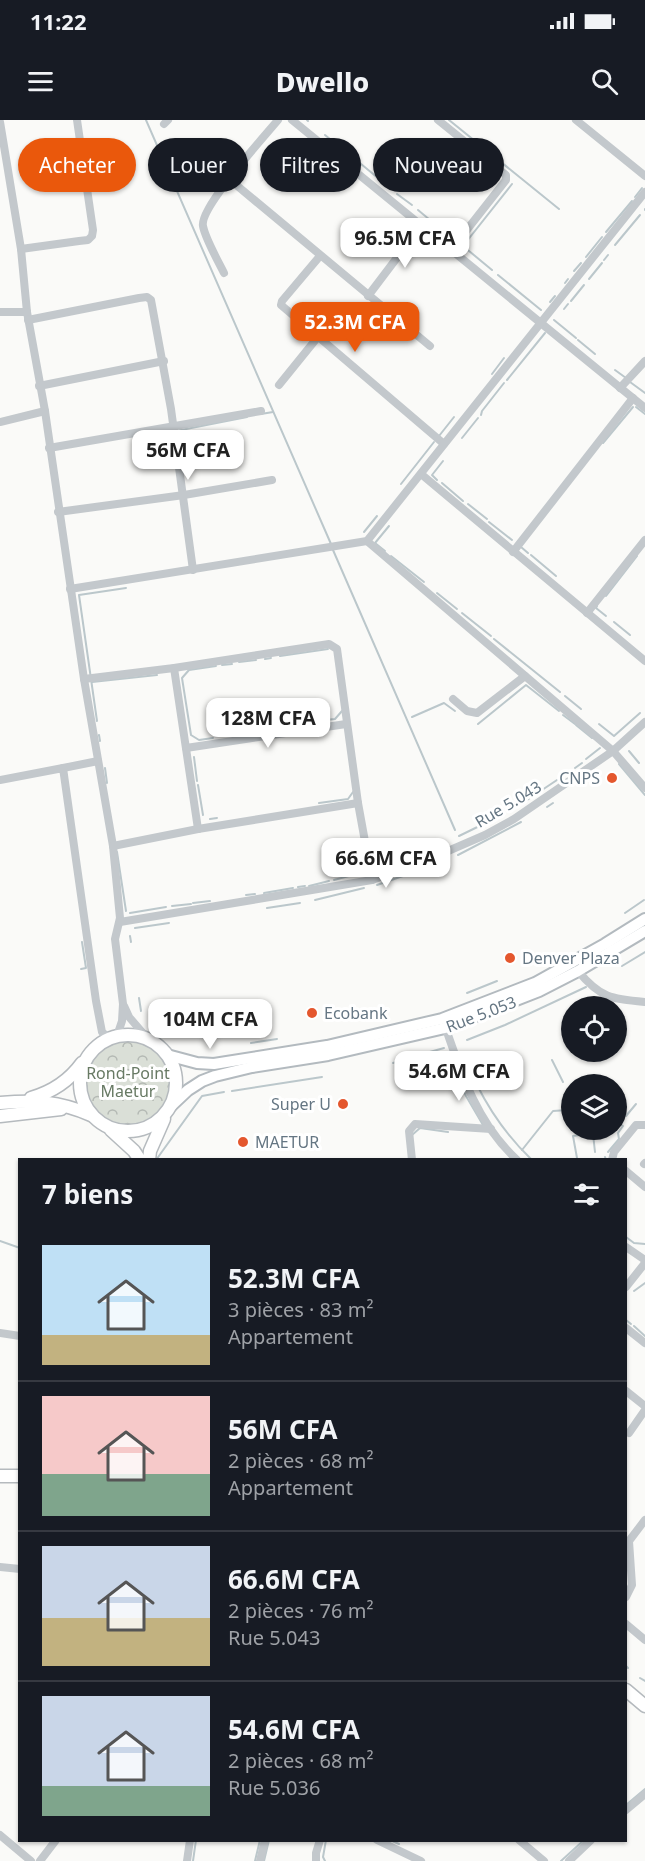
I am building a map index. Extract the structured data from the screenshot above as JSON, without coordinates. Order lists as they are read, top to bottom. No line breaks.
{"streets":{"main road":["Rue 5.053"],"street":["Rue 5.043"]},"parks":["Rond-Point Maetur"],"places":["CNPS","Denver Plaza","Ecobank","Super U","MAETUR"],"page":{"status":"11:22","header":"Dwello","chip":["Acheter","Louer","Filtres","Nouveau"],"price":["96.5M CFA","52.3M CFA","56M CFA","128M CFA","66.6M CFA","104M CFA","54.6M CFA"],"heading":"7 biens","list":[{"name":"52.3M CFA","note":"3 pièces · 83 m² · Appartement"},{"name":"56M CFA","note":"2 pièces · 68 m² · Appartement"},{"name":"66.6M CFA","note":"2 pièces · 76 m² · Rue 5.043"},{"name":"54.6M CFA","note":"2 pièces · 68 m² · Rue 5.036"}]}}
